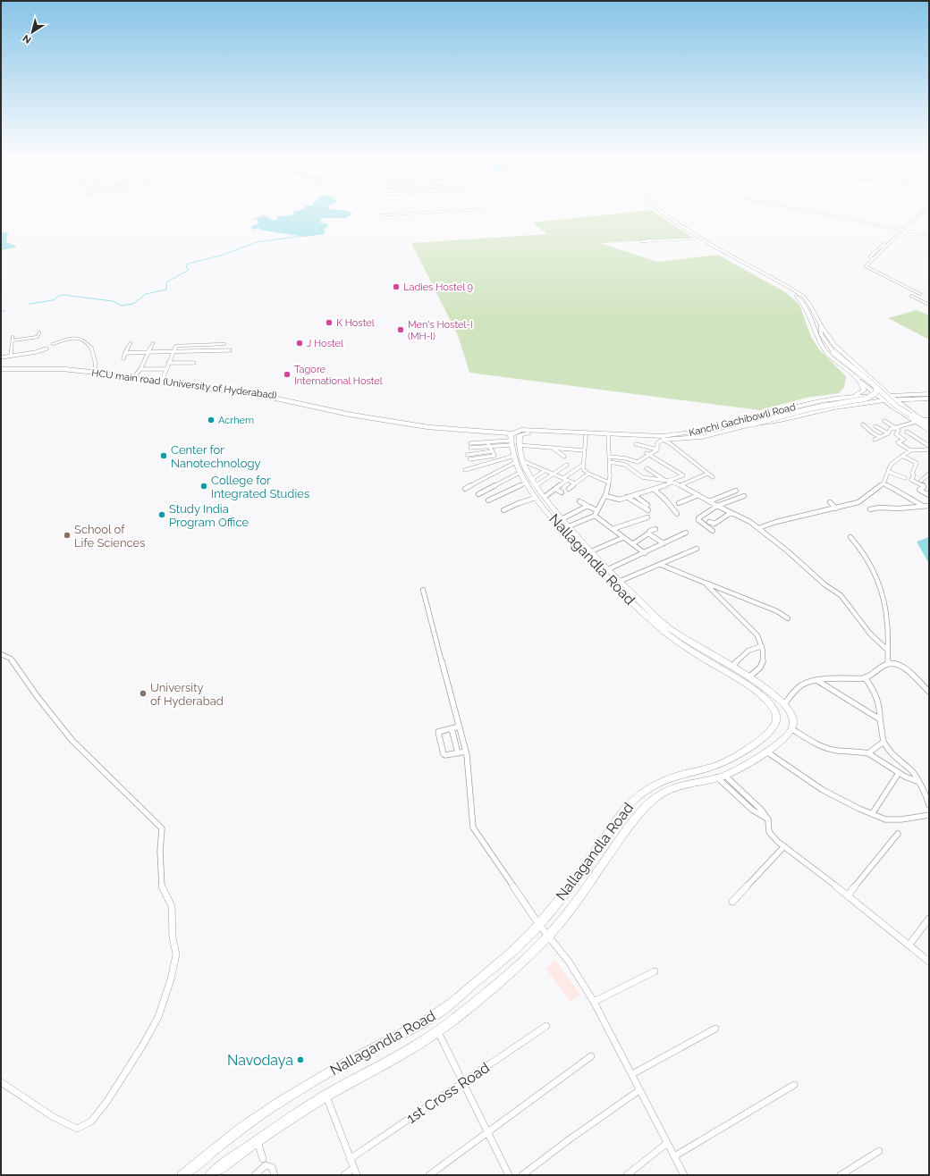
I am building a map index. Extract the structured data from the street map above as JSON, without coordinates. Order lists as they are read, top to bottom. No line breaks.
{"streets":{"main road":["Kanchi Gachibowli Road","Nallagandla Road"],"street":["HCU main road (University of Hyderabad)","1st Cross Road"]},"crossings":[["Kanchi Gachibowli Road","Nallagandla Road"]],"places":["Ladies Hostel 9","K Hostel","Men's Hostel-I (MH-I)","J Hostel","Tagore International Hostel","Acrhem","Center for Nanotechnology","College for Integrated Studies","Study India Program Office","School of Life Sciences","University of Hyderabad","Navodaya"],"north":"bottom left"}
